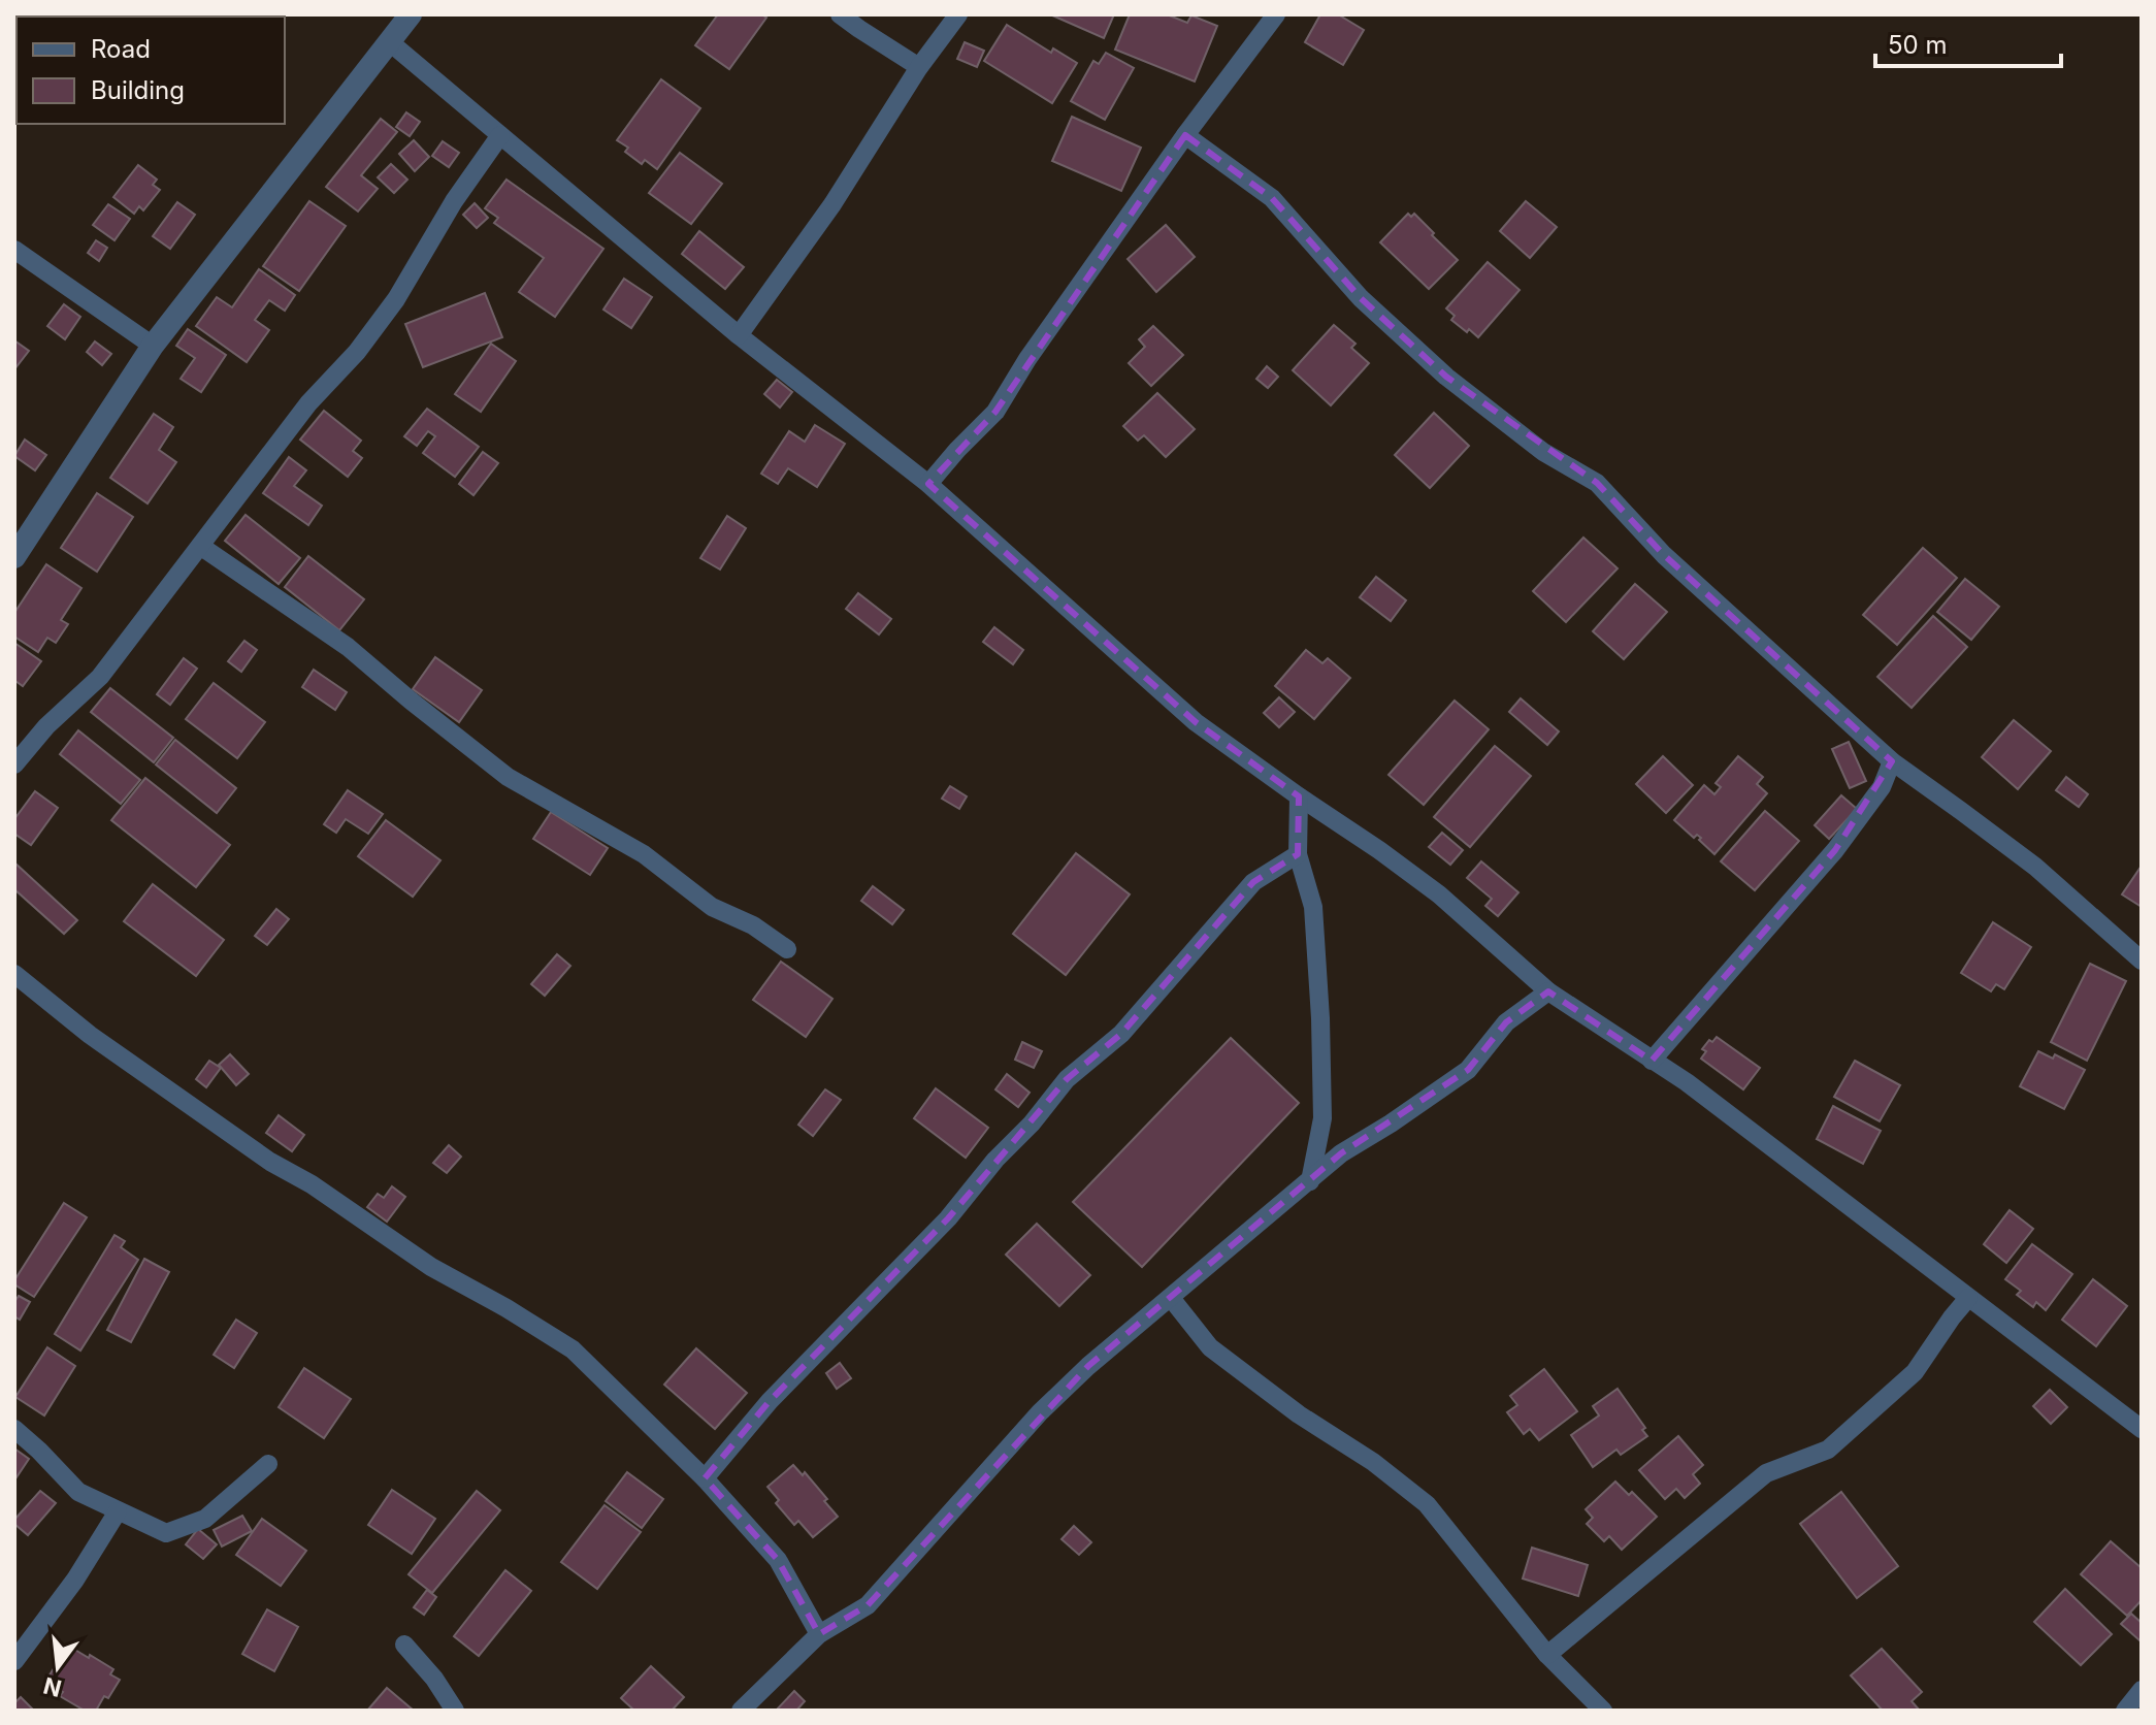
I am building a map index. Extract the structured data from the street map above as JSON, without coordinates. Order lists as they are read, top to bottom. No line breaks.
{"legend":["Road","Building"],"scale_bar":"50 m","north":"bottom"}
